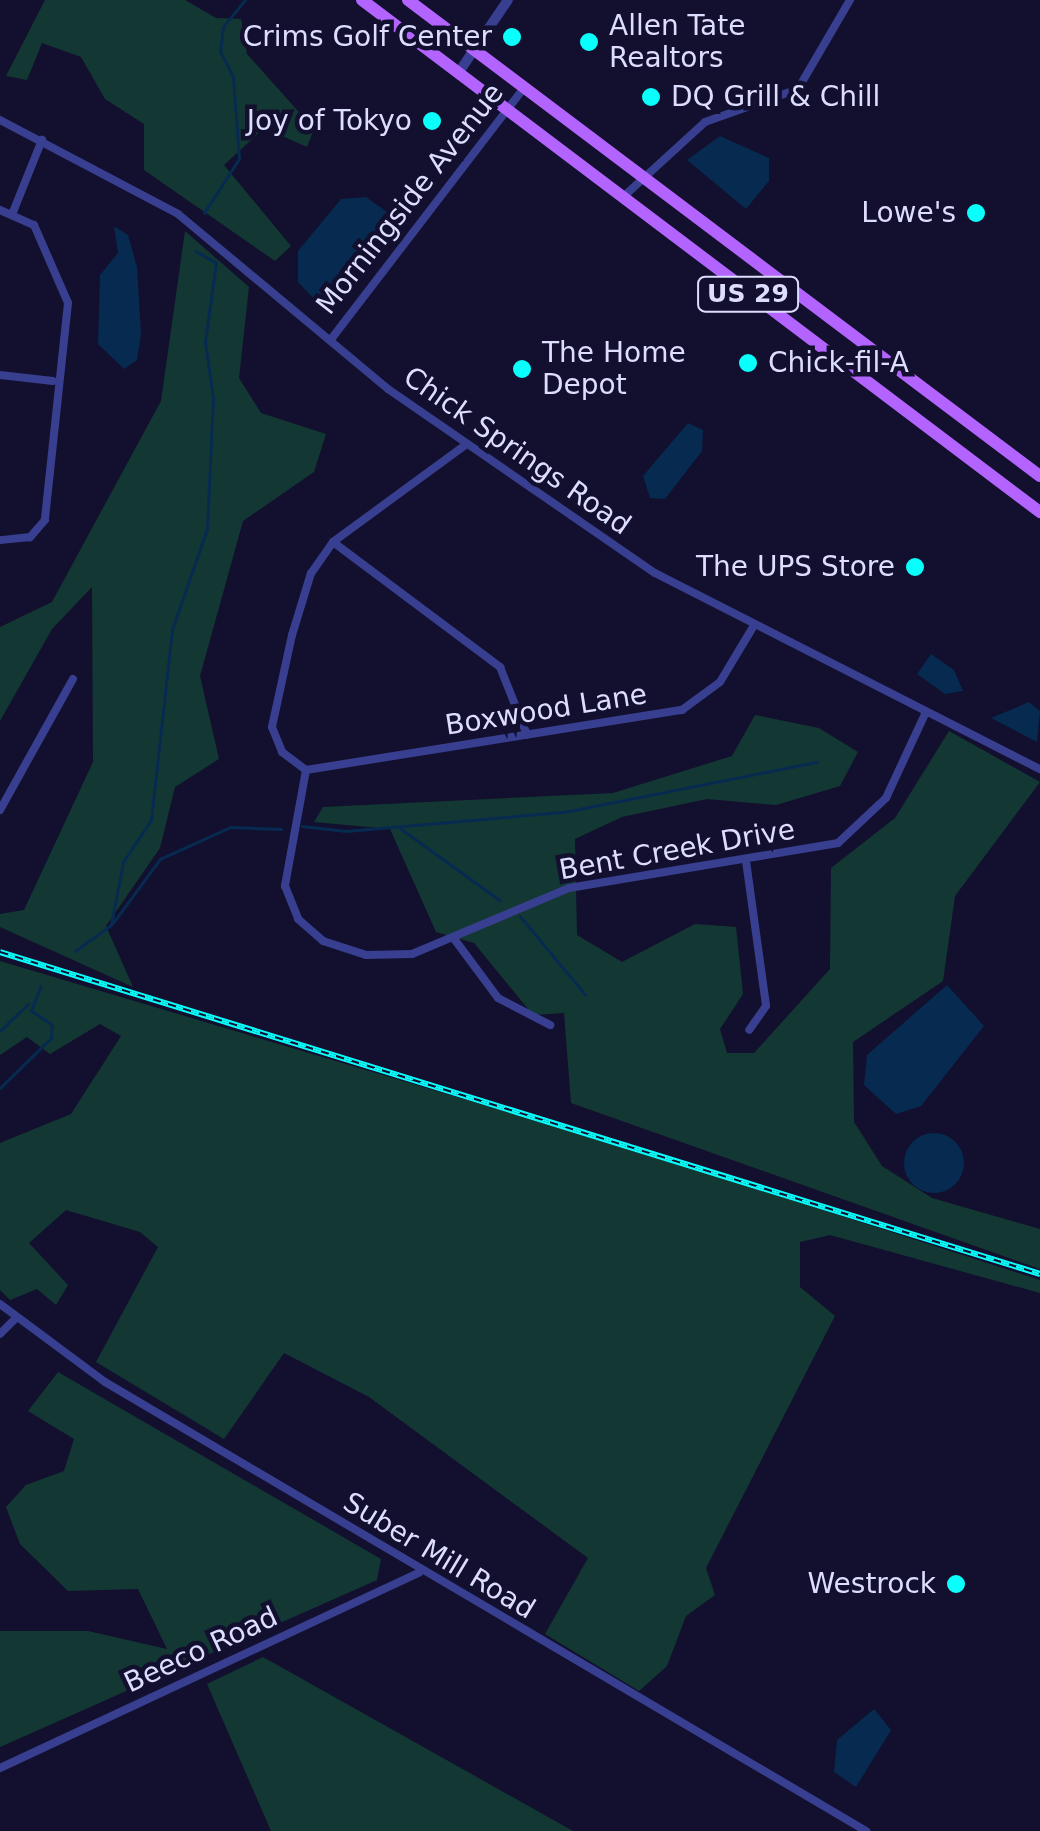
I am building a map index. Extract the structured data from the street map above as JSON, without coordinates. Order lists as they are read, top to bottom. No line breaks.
{"streets":{"main road":["US 29"],"street":["Morningside Avenue","Chick Springs Road","Boxwood Lane","Bent Creek Drive","Suber Mill Road","Beeco Road"]},"crossings":[["Morningside Avenue","US 29"],["Morningside Avenue","Chick Springs Road"],["Chick Springs Road","Boxwood Lane"],["Chick Springs Road","Bent Creek Drive"],["Boxwood Lane","Bent Creek Drive"],["Suber Mill Road","Beeco Road"]],"places":["Crims Golf Center","Allen Tate Realtors","DQ Grill & Chill","Joy of Tokyo","Lowe's","Chick-fil-A","The Home Depot","The UPS Store","Westrock"]}
